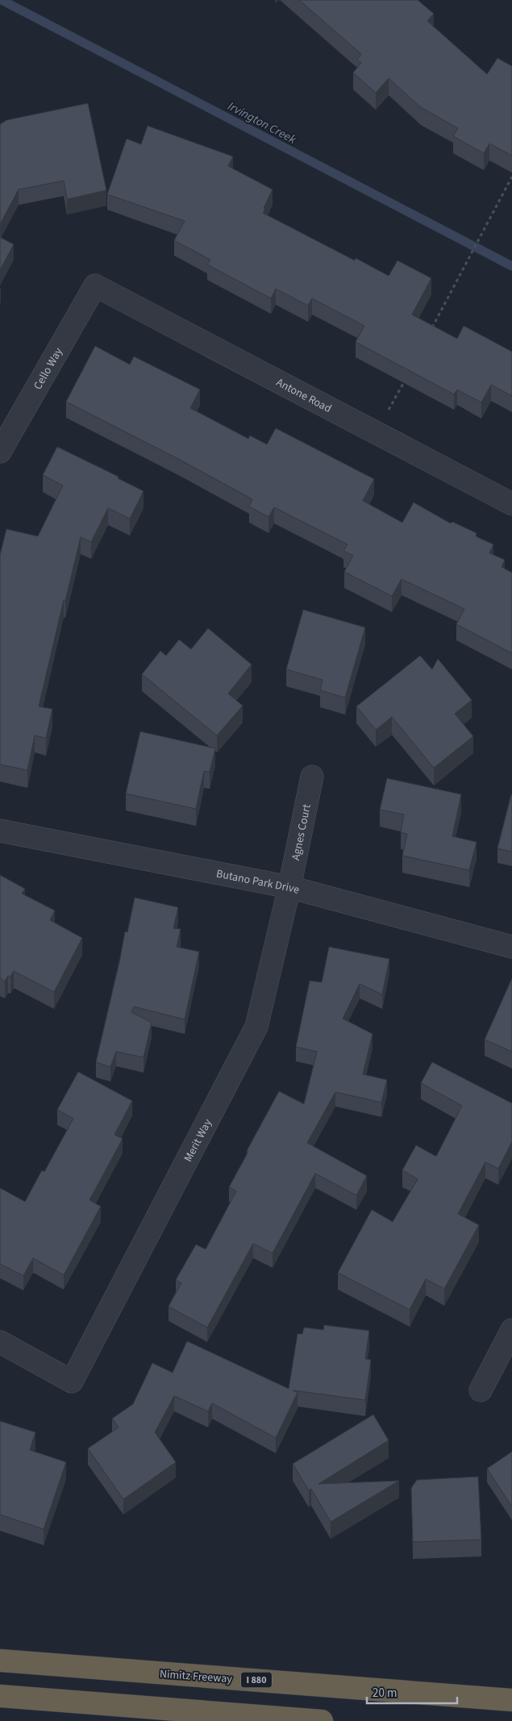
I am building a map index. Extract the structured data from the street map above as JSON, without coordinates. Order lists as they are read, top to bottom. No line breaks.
{"streets":{"highway":["Nimitz Freeway","I 880"],"street":["Cello Way","Antone Road","Agnes Court","Butano Park Drive","Merit Way"]},"crossings":[["Cello Way","Antone Road"],["Agnes Court","Butano Park Drive"],["Agnes Court","Merit Way"],["Butano Park Drive","Merit Way"]],"water":["Irvington Creek"],"scale_bar":"20 m"}
